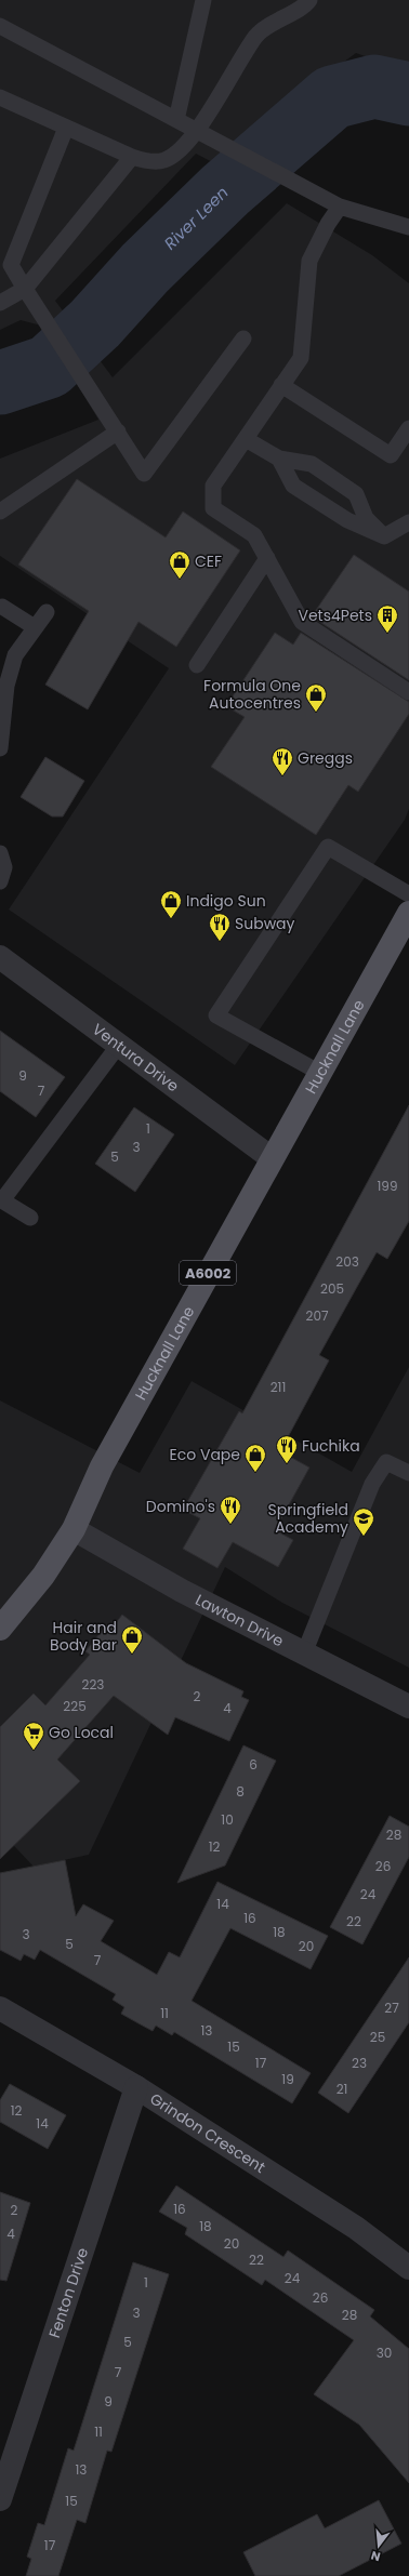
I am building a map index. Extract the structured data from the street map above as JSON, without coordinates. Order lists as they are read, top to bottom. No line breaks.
{"streets":{"main road":["Hucknall Lane","A6002"],"street":["Ventura Drive","Lawton Drive","Grindon Crescent","Fenton Drive"]},"crossings":[["Hucknall Lane","Ventura Drive"],["Hucknall Lane","Lawton Drive"],["Grindon Crescent","Fenton Drive"]],"water":["River Leen"],"places":{"shop":["CEF","Formula One Autocentres","Indigo Sun","Eco Vape","Hair and Body Bar"],"building":["Vets4Pets"],"restaurant":["Greggs","Subway","Fuchika","Domino's"],"school or university":["Springfield Academy"],"supermarket":["Go Local"]},"house_numbers":["9","7","1","3","5","199","203","205","207","211","223","2","225","4","6","8","10","28","12","26","24","14","16","22","18","3","5","20","7","27","11","13","25","15","17","23","19","21","12","14","16","2","18","4","20","22","24","1","26","3","28","5","30","7","9","11","13","15","17"],"north":"bottom"}
